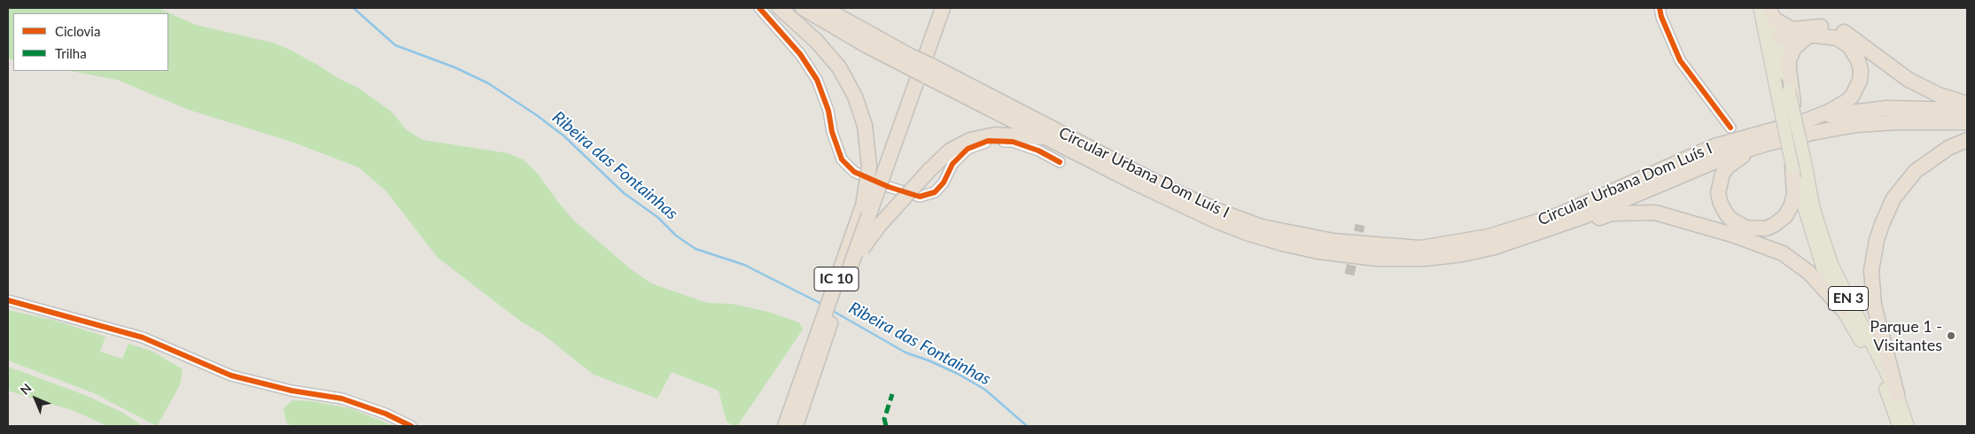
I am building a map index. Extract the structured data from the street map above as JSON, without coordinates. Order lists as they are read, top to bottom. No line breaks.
{"streets":{"highway":["Circular Urbana Dom Luís I","IC 10"],"main road":["EN 3"]},"crossings":[["Circular Urbana Dom Luís I","IC 10"]],"water":["Ribeira das Fontainhas"],"places":["Parque 1 - Visitantes"],"legend":["Ciclovia","Trilha"],"north":"top left"}
